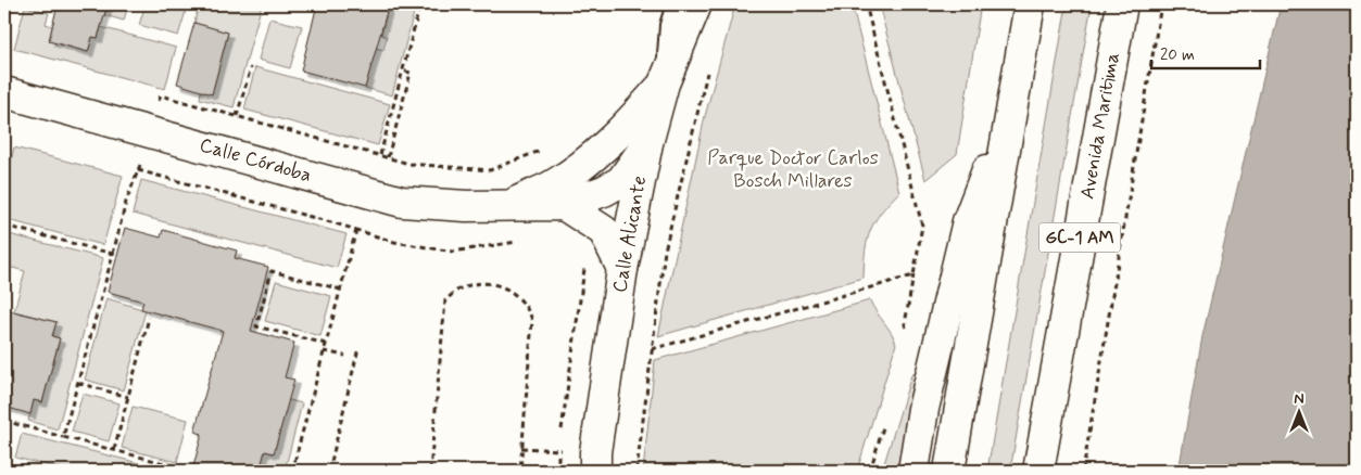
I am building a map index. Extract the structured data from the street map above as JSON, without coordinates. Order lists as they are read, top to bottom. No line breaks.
{"streets":{"main road":["Avenida Maritima","Calle Córdoba","Calle Alicante","GC-1 AM"]},"crossings":[["Calle Córdoba","Calle Alicante"]],"parks":["Parque Doctor Carlos Bosch Millares"],"scale_bar":"20 m","north":"top"}
